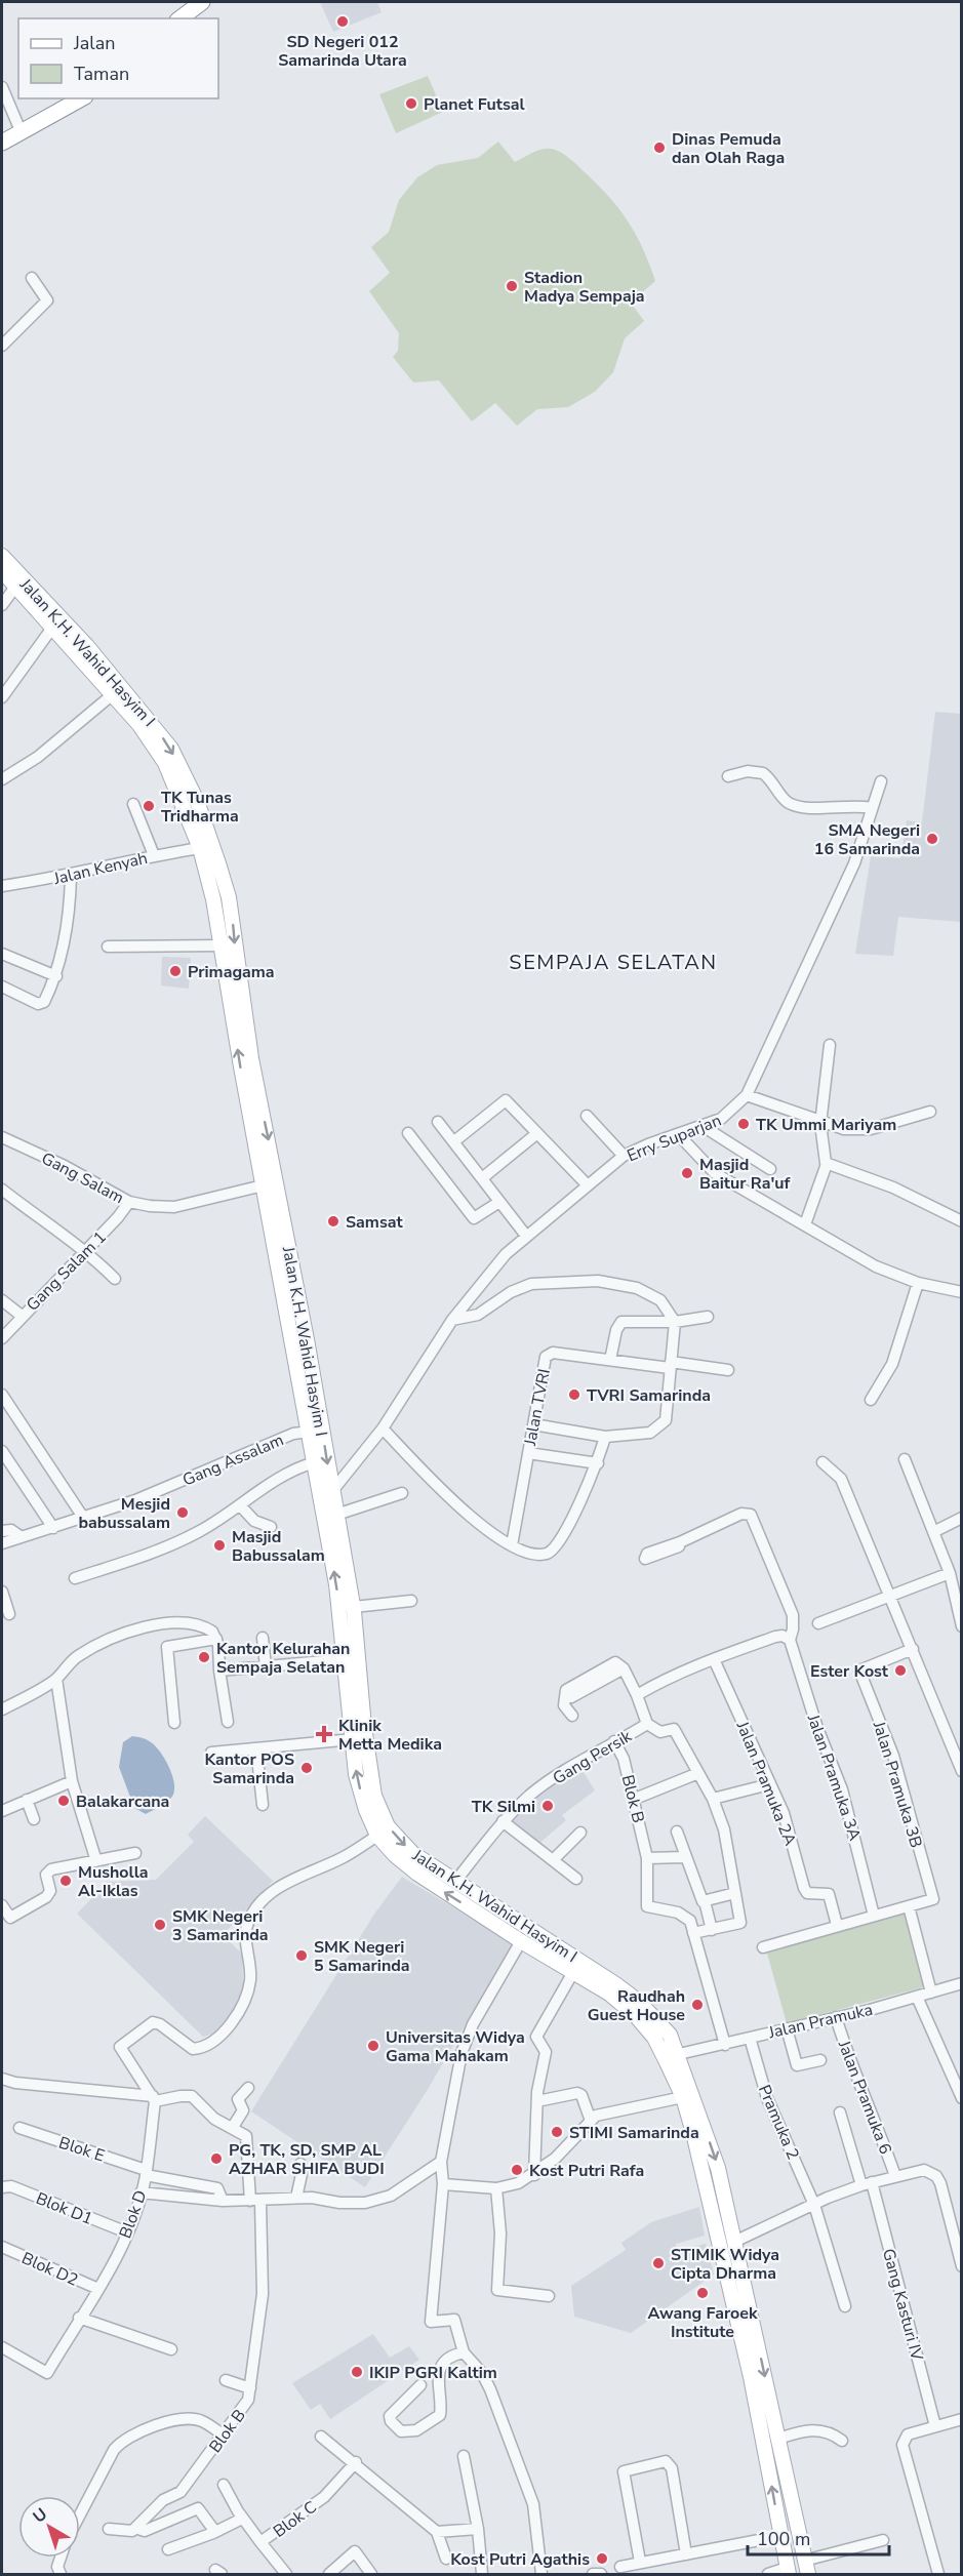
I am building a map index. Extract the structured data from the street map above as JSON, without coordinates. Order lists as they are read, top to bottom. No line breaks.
{"streets":{"main road":["Jalan K.H. Wahid Hasyim I"],"street":["Jalan Kenyah","Erry Suparjan","Gang Salam","Gang Salam 1","Jalan TVRI","Gang Assalam","Gang Persik","Jalan Pramuka 3A","Jalan Pramuka 2A","Jalan Pramuka 3B","Blok B","Jalan Pramuka","Jalan Pramuka 6","Pramuka 2","Blok E","Blok D1","Blok D","Blok D2","Gang Kasturi IV","Blok C"]},"crossings":[["Jalan K.H. Wahid Hasyim I","Jalan Kenyah"],["Jalan K.H. Wahid Hasyim I","Erry Suparjan"],["Jalan K.H. Wahid Hasyim I","Gang Salam"],["Jalan K.H. Wahid Hasyim I","Gang Assalam"],["Jalan K.H. Wahid Hasyim I","Gang Persik"],["Jalan K.H. Wahid Hasyim I","Jalan Pramuka"],["Gang Salam","Gang Salam 1"],["Gang Persik","Blok B"],["Jalan Pramuka","Jalan Pramuka 6"],["Jalan Pramuka","Pramuka 2"],["Blok E","Blok D"],["Blok D1","Blok D"],["Blok D","Blok D2"]],"districts":["SEMPAJA SELATAN"],"places":{"other":["SD Negeri 012 Samarinda Utara","Planet Futsal","Dinas Pemuda dan Olah Raga","Stadion Madya Sempaja","TK Tunas Tridharma","SMA Negeri 16 Samarinda","Primagama","TK Ummi Mariyam","Masjid Baitur Ra'uf","Samsat","TVRI Samarinda","Mesjid babussalam","Masjid Babussalam","Kantor Kelurahan Sempaja Selatan","Ester Kost","Kantor POS Samarinda","Balakarcana","TK Silmi","Musholla Al-Iklas","SMK Negeri 3 Samarinda","SMK Negeri 5 Samarinda","Raudhah Guest House","Universitas Widya Gama Mahakam","STIMI Samarinda","PG, TK, SD, SMP AL AZHAR SHIFA BUDI","Kost Putri Rafa","STIMIK Widya Cipta Dharma","Awang Faroek Institute","IKIP PGRI Kaltim","Kost Putri Agathis"],"health":["Klinik Metta Medika"]},"legend":["Jalan","Taman"],"scale_bar":"100 m","north":"top left"}
